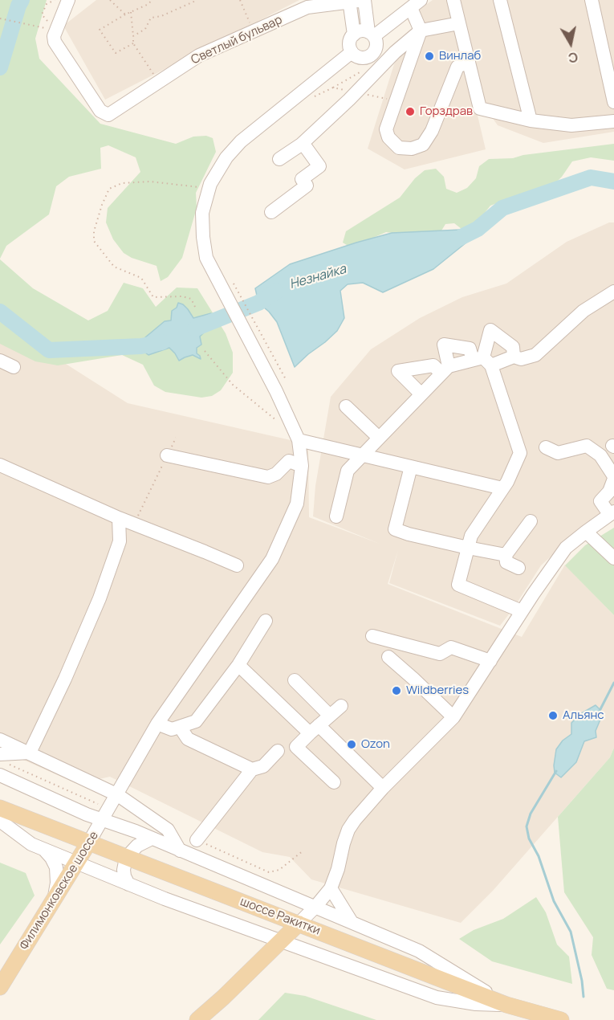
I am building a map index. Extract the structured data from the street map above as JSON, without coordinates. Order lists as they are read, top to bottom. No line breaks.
{"streets":{"main road":["Филимонковское шоссе","шоссе Ракитки"],"street":["Светлый бульвар"]},"crossings":[["Светлый бульвар","Филимонковское шоссе"],["Филимонковское шоссе","шоссе Ракитки"]],"water":["Незнайка"],"places":["Винлаб","Горздрав","Wildberries","Альянс","Ozon"],"north":"bottom"}
